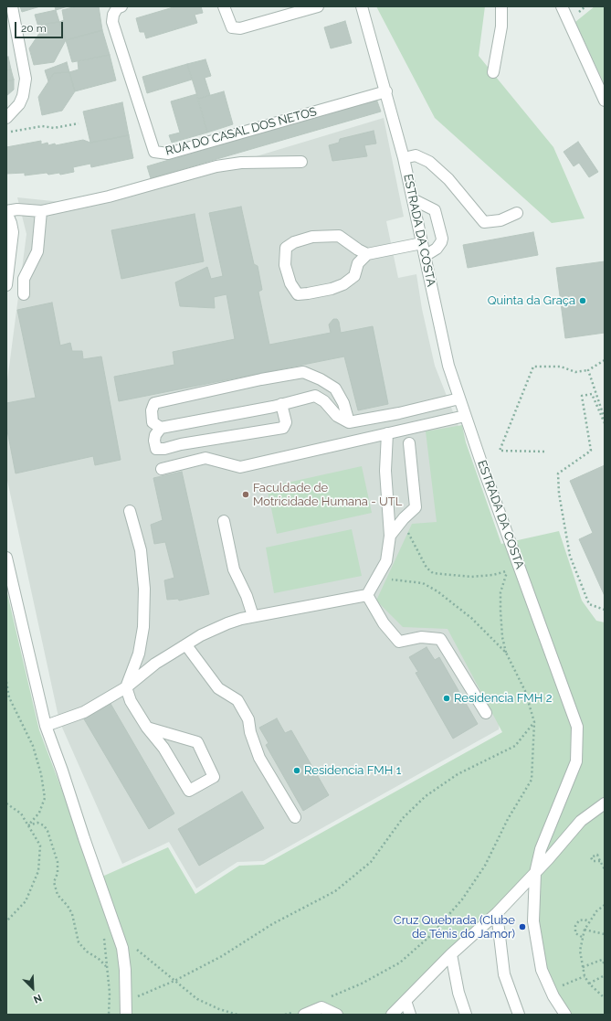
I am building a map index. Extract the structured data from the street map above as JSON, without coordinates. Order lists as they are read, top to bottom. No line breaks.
{"streets":{"street":["RUA DO CASAL DOS NETOS","ESTRADA DA COSTA"]},"crossings":[["RUA DO CASAL DOS NETOS","ESTRADA DA COSTA"]],"places":["Quinta da Graça","Faculdade de Motricidade Humana - UTL","Residencia FMH 2","Residencia FMH 1","Cruz Quebrada (Clube de Ténis do Jamor)"],"scale_bar":"20 m","north":"bottom right"}
